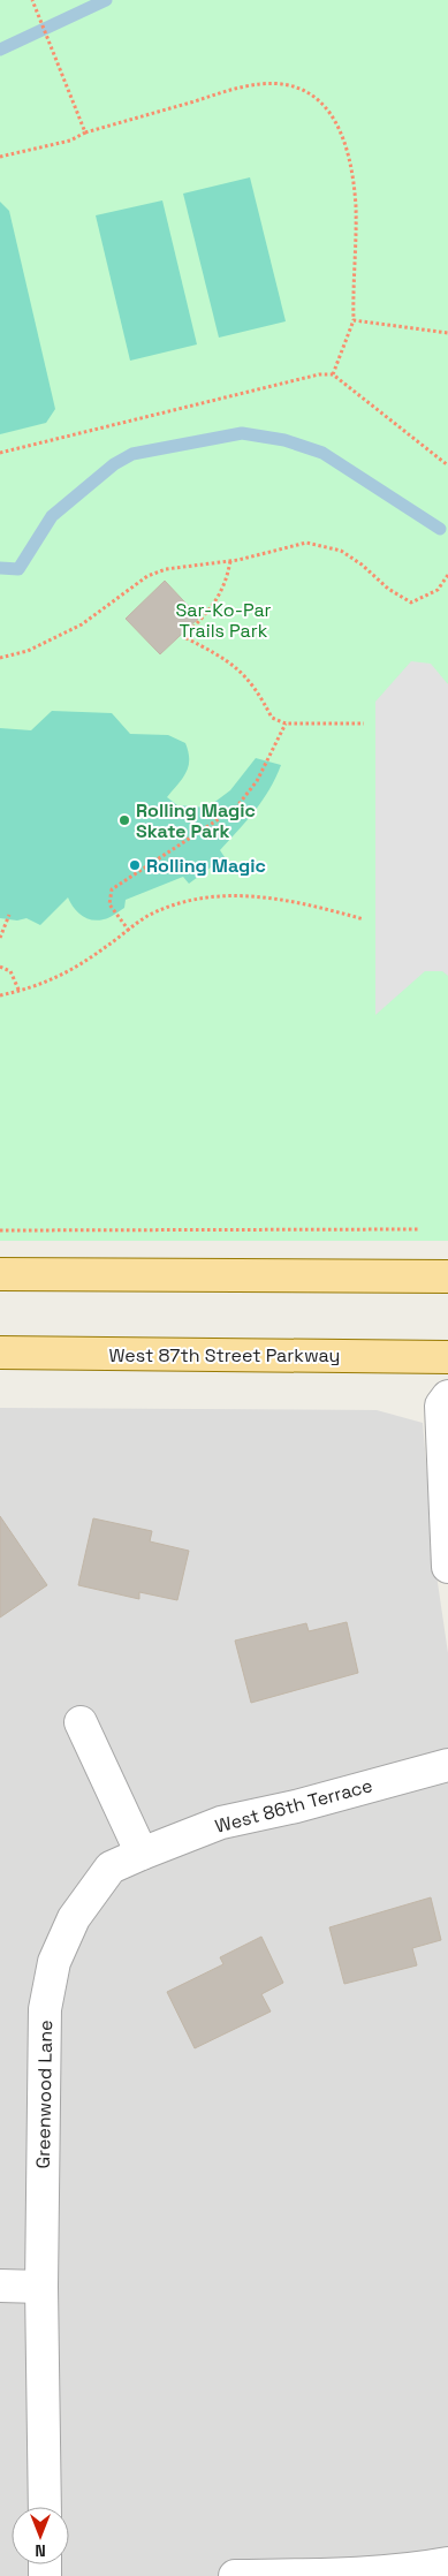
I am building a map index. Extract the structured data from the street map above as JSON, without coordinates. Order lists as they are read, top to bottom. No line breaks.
{"streets":{"main road":["West 87th Street Parkway"],"street":["West 86th Terrace","Greenwood Lane"]},"crossings":[["West 86th Terrace","Greenwood Lane"]],"parks":["Sar-Ko-Par Trails Park"],"places":["Rolling Magic Skate Park","Rolling Magic"],"north":"bottom"}
